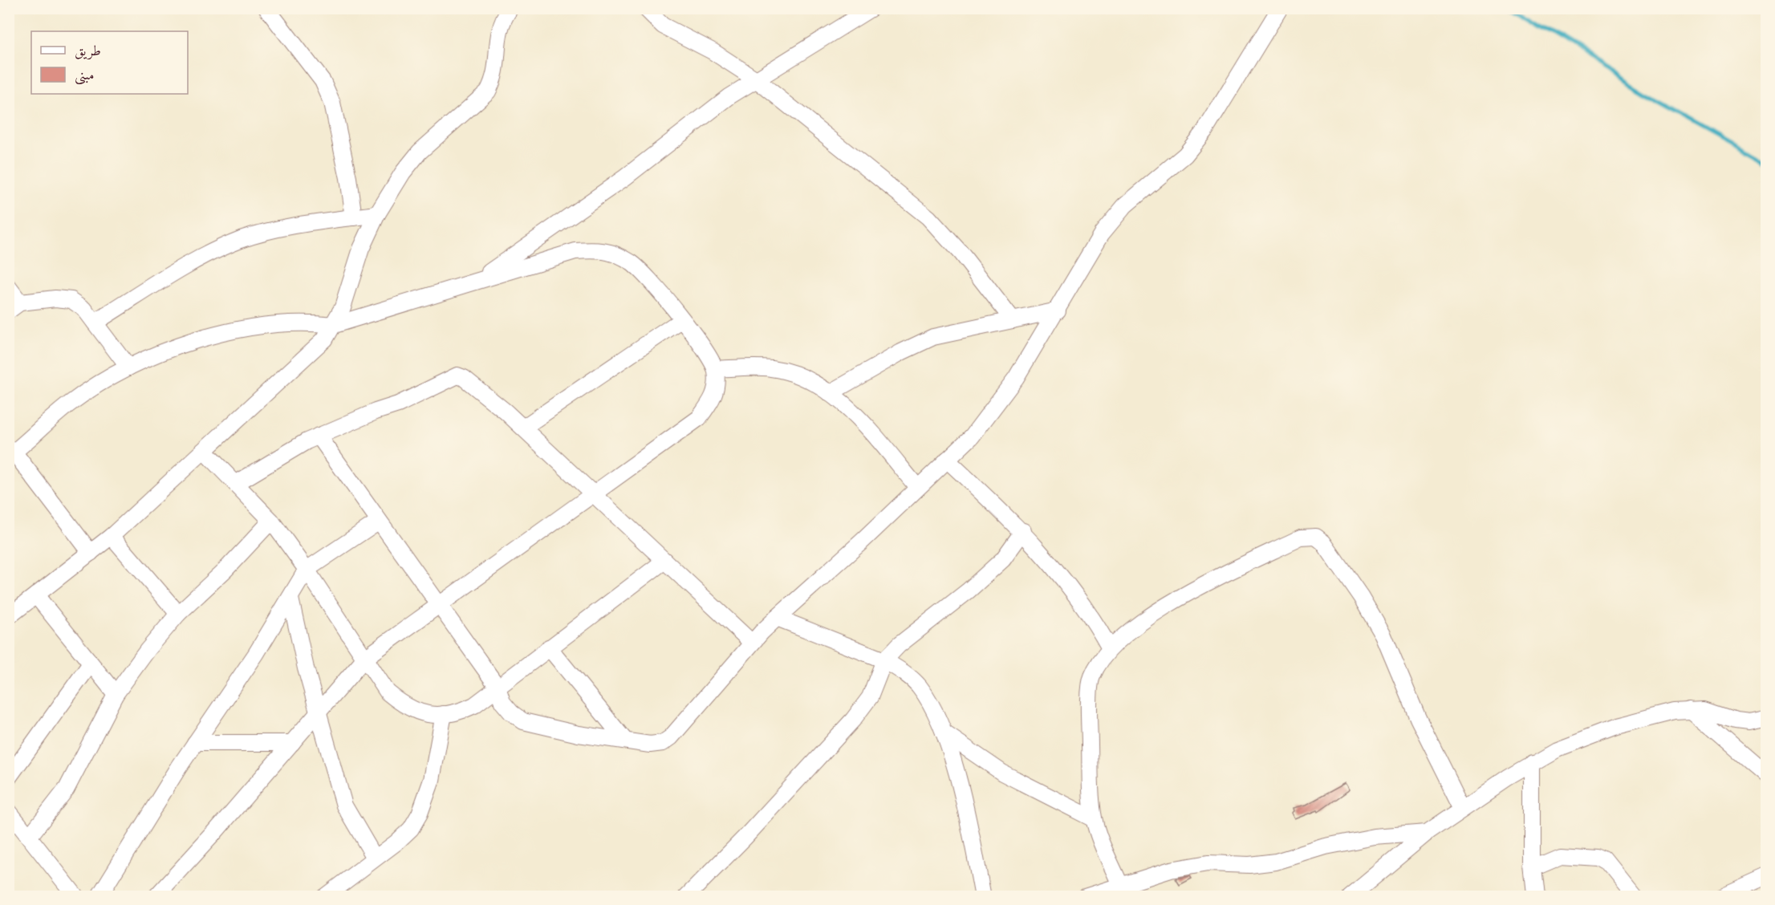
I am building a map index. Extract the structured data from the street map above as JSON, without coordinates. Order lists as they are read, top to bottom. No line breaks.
{"legend":["طريق","مبنى"]}
